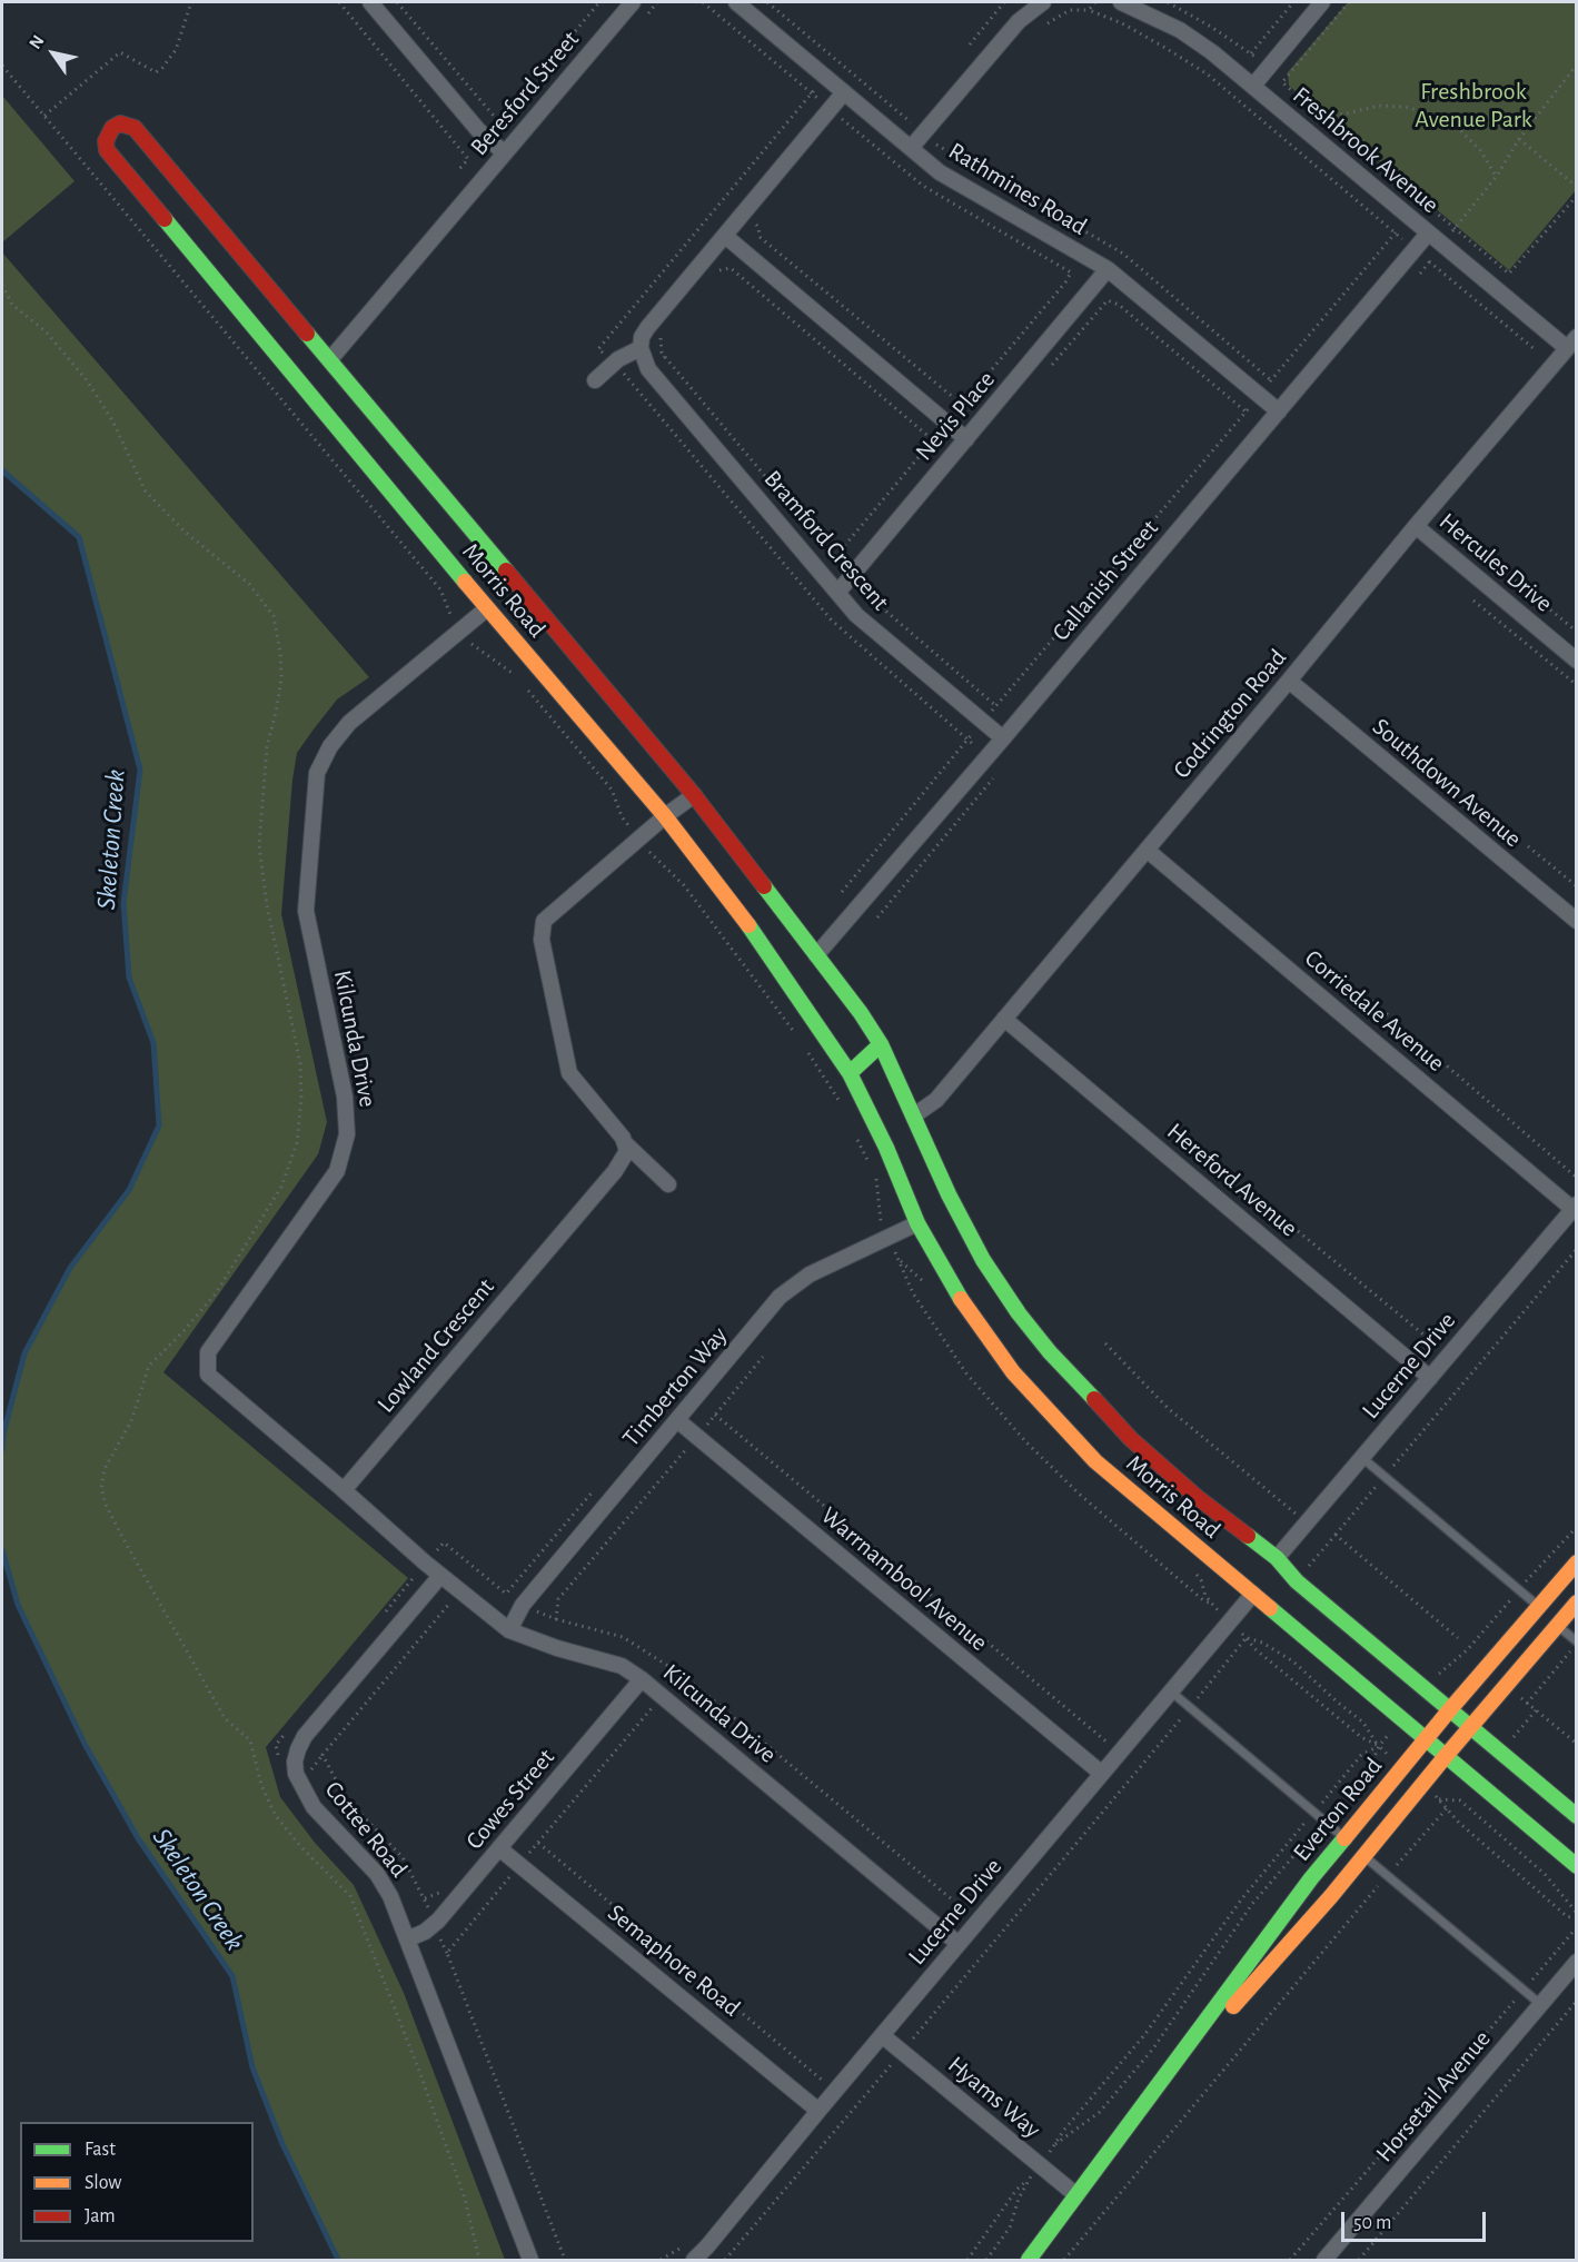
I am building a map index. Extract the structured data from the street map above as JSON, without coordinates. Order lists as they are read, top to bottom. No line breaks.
{"streets":{"street":["Beresford Street","Freshbrook Avenue","Rathmines Road","Nevis Place","Bramford Crescent","Hercules Drive","Callanish Street","Morris Road","Codrington Road","Southdown Avenue","Corriedale Avenue","Kilcunda Drive","Hereford Avenue","Lowland Crescent","Lucerne Drive","Timberton Way","Warrnambool Avenue","Cowes Street","Everton Road","Cottee Road","Semaphore Road","Horsetail Avenue","Hyams Way"]},"crossings":[["Beresford Street","Morris Road"],["Freshbrook Avenue","Callanish Street"],["Freshbrook Avenue","Codrington Road"],["Rathmines Road","Nevis Place"],["Rathmines Road","Callanish Street"],["Nevis Place","Bramford Crescent"],["Bramford Crescent","Callanish Street"],["Hercules Drive","Codrington Road"],["Callanish Street","Morris Road"],["Morris Road","Codrington Road"],["Morris Road","Kilcunda Drive"],["Morris Road","Lucerne Drive"],["Morris Road","Timberton Way"],["Morris Road","Everton Road"],["Codrington Road","Southdown Avenue"],["Codrington Road","Corriedale Avenue"],["Codrington Road","Hereford Avenue"],["Corriedale Avenue","Lucerne Drive"],["Kilcunda Drive","Lowland Crescent"],["Kilcunda Drive","Lucerne Drive"],["Kilcunda Drive","Timberton Way"],["Kilcunda Drive","Cowes Street"],["Kilcunda Drive","Cottee Road"],["Hereford Avenue","Lucerne Drive"],["Lucerne Drive","Warrnambool Avenue"],["Lucerne Drive","Semaphore Road"],["Lucerne Drive","Hyams Way"],["Timberton Way","Warrnambool Avenue"],["Cowes Street","Cottee Road"],["Cowes Street","Semaphore Road"],["Everton Road","Hyams Way"]],"water":["Skeleton Creek"],"parks":["Freshbrook Avenue Park"],"legend":["Fast","Slow","Jam"],"scale_bar":"50 m","north":"top left"}
